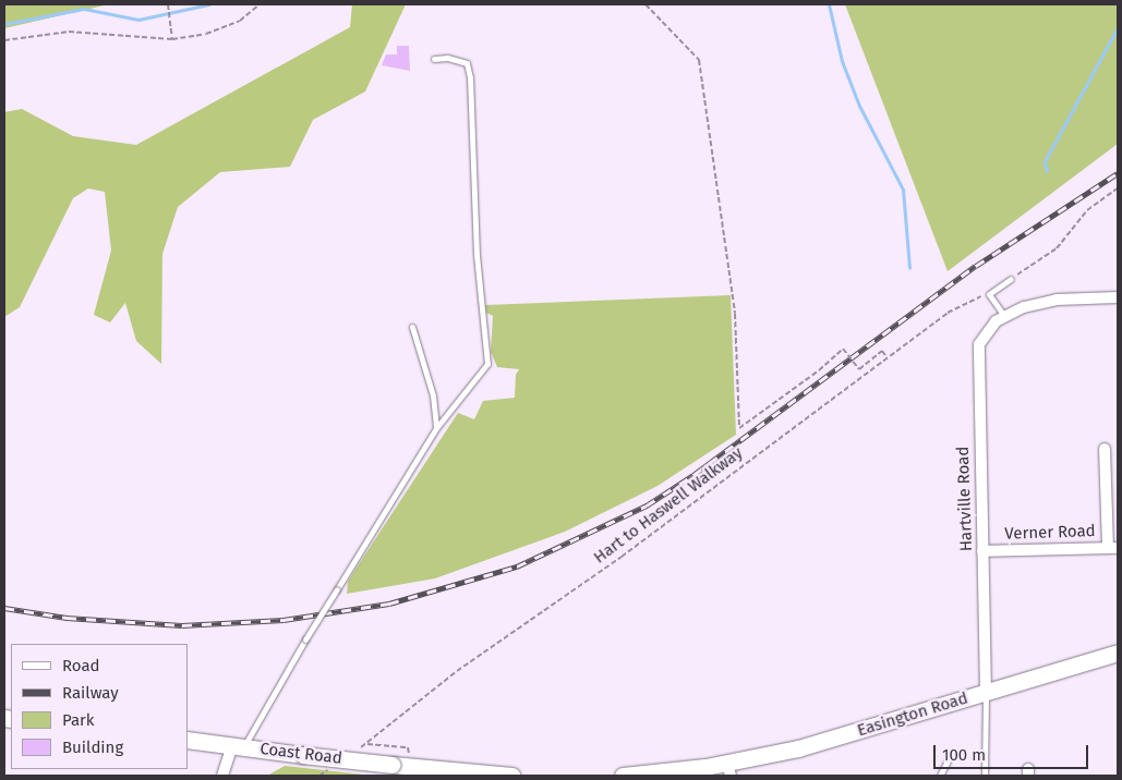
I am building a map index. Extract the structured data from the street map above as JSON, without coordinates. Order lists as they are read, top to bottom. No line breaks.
{"streets":{"main road":["Easington Road","Coast Road"],"street":["Hartville Road","Verner Road"],"path":["Hart to Haswell Walkway"]},"crossings":[["Hartville Road","Verner Road"],["Hartville Road","Easington Road"]],"legend":["Road","Railway","Park","Building"],"scale_bar":"100 m"}
